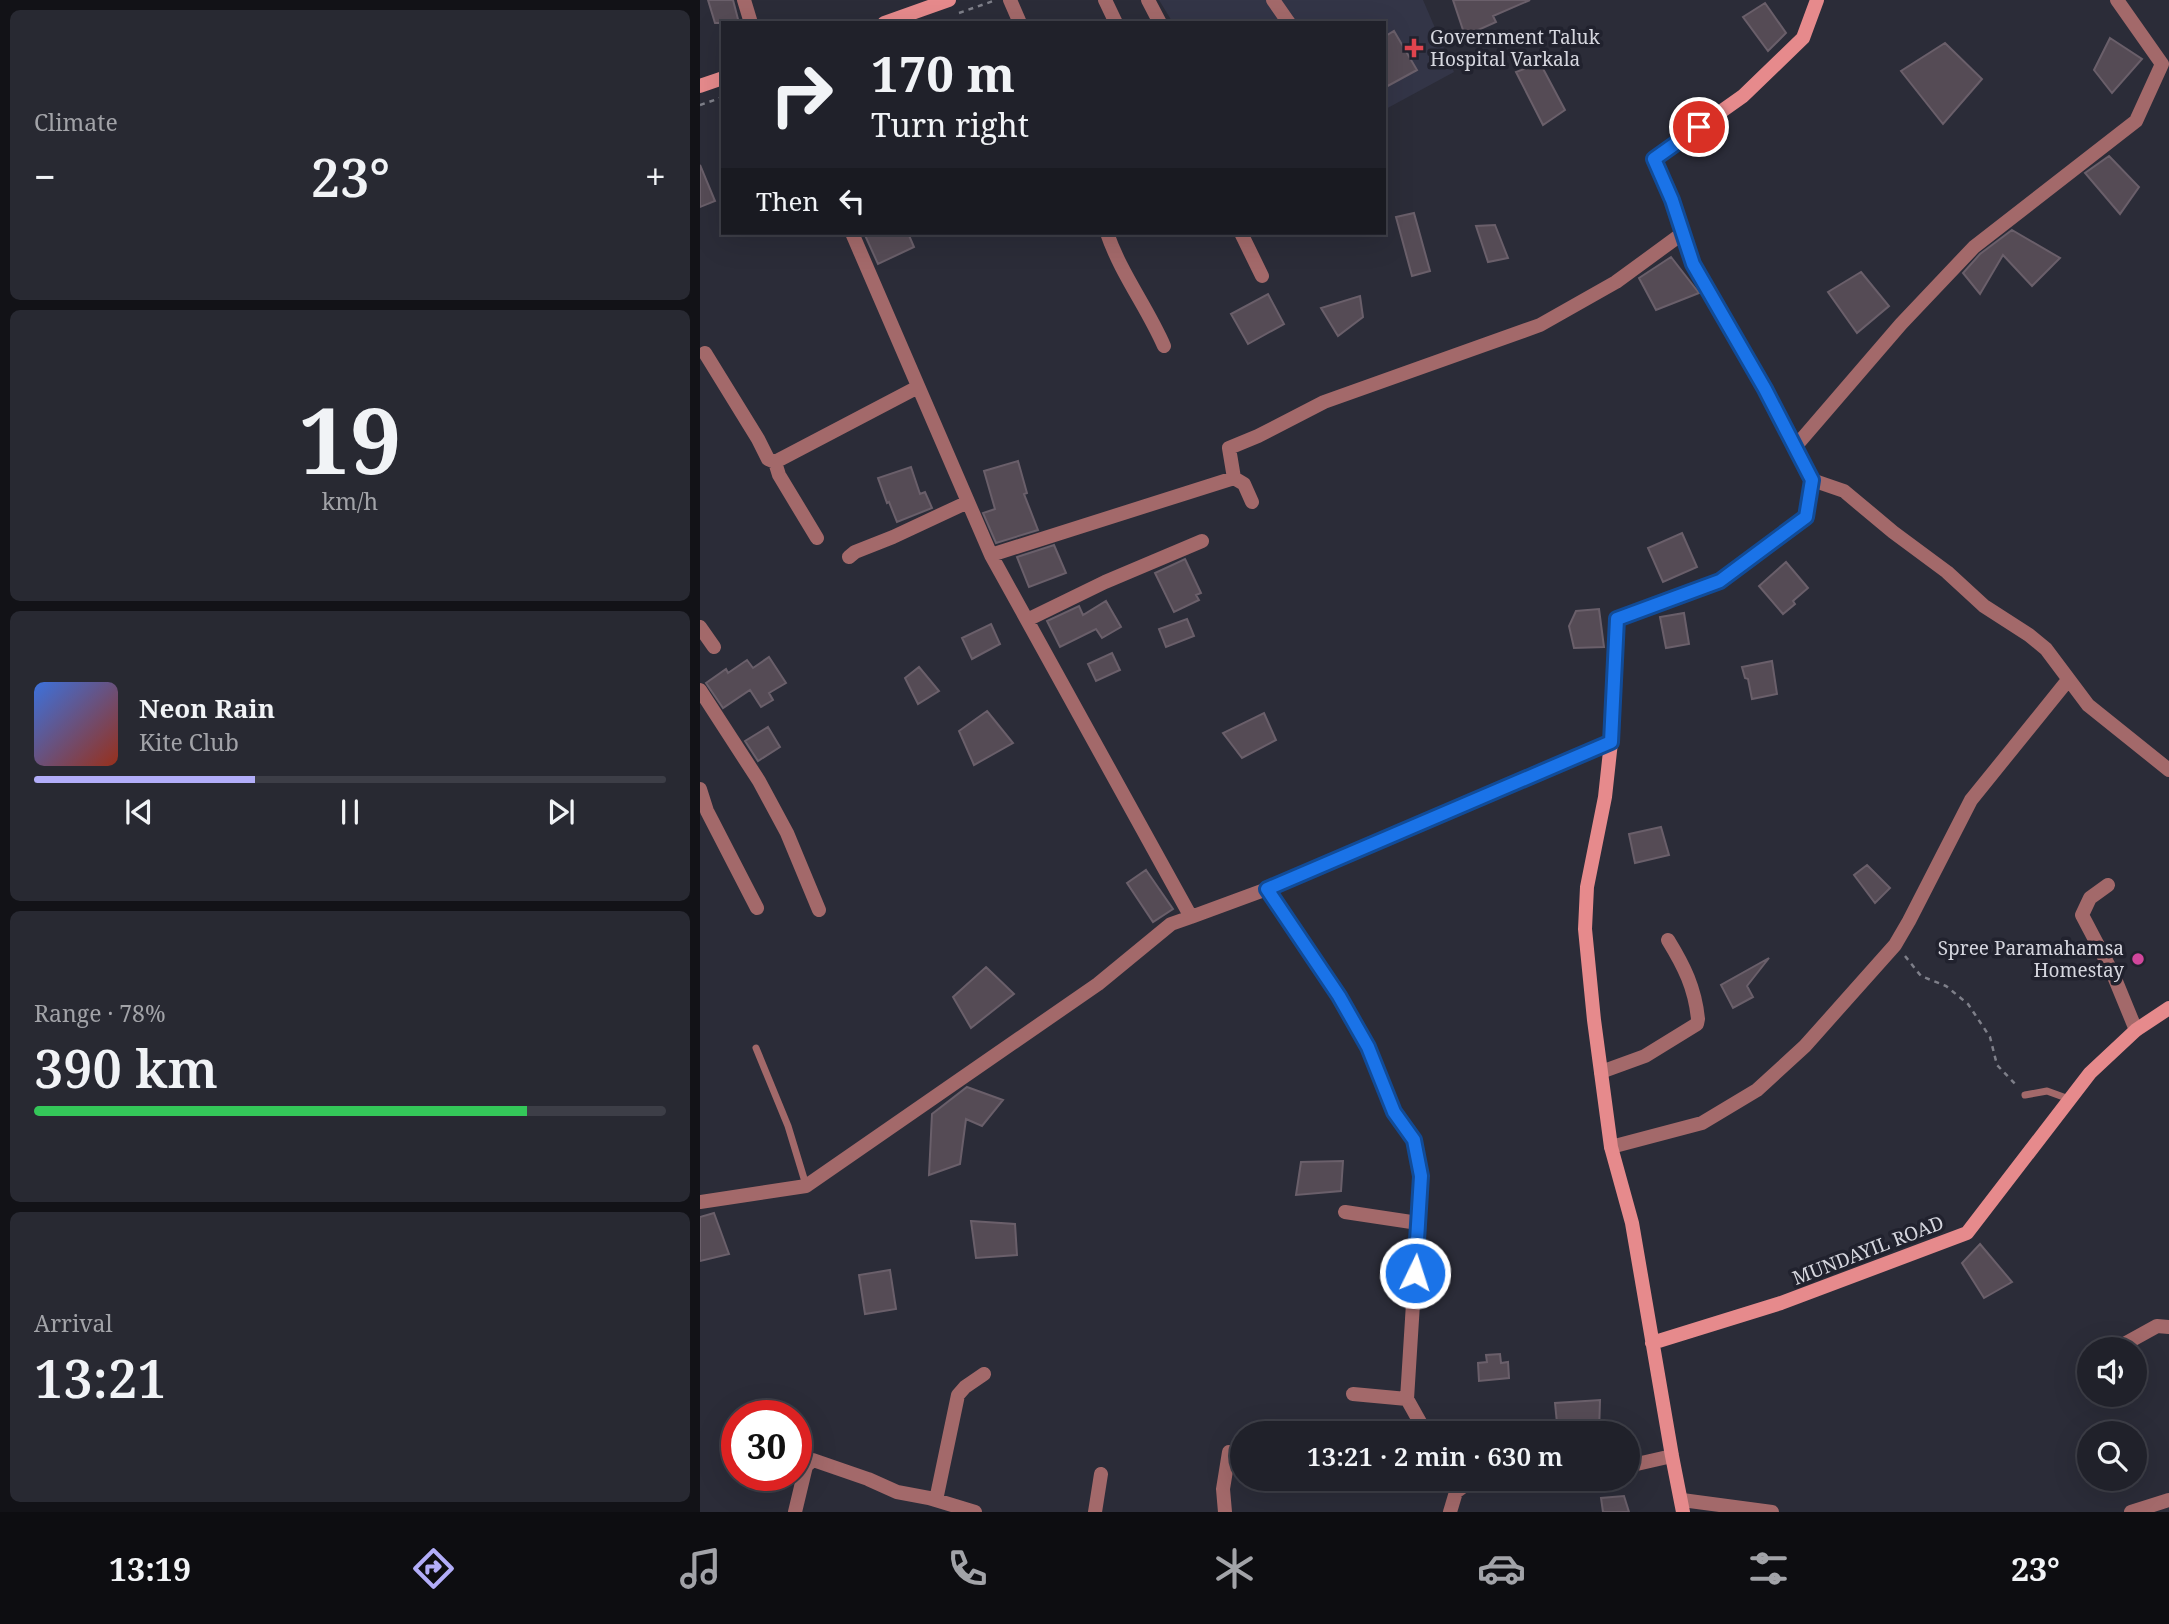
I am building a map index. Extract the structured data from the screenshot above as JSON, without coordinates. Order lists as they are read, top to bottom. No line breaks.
{"streets":{"main road":["MUNDAYIL ROAD"]},"places":{"health":["Government Taluk Hospital Varkala"],"other":["Spree Paramahamsa Homestay"]},"page":{"tile":["Climate",["19","km/h"],["Range · 78%","390 km"],["Arrival","13:21"]],"turn":["170 m","Turn right"],"heat":["−","23°","+"],"then":"Then","song":["Neon Rain","Kite Club"],"limit":"30","trip":"13:21 · 2 min · 630 m","tabs":["13:19","23°"]}}
